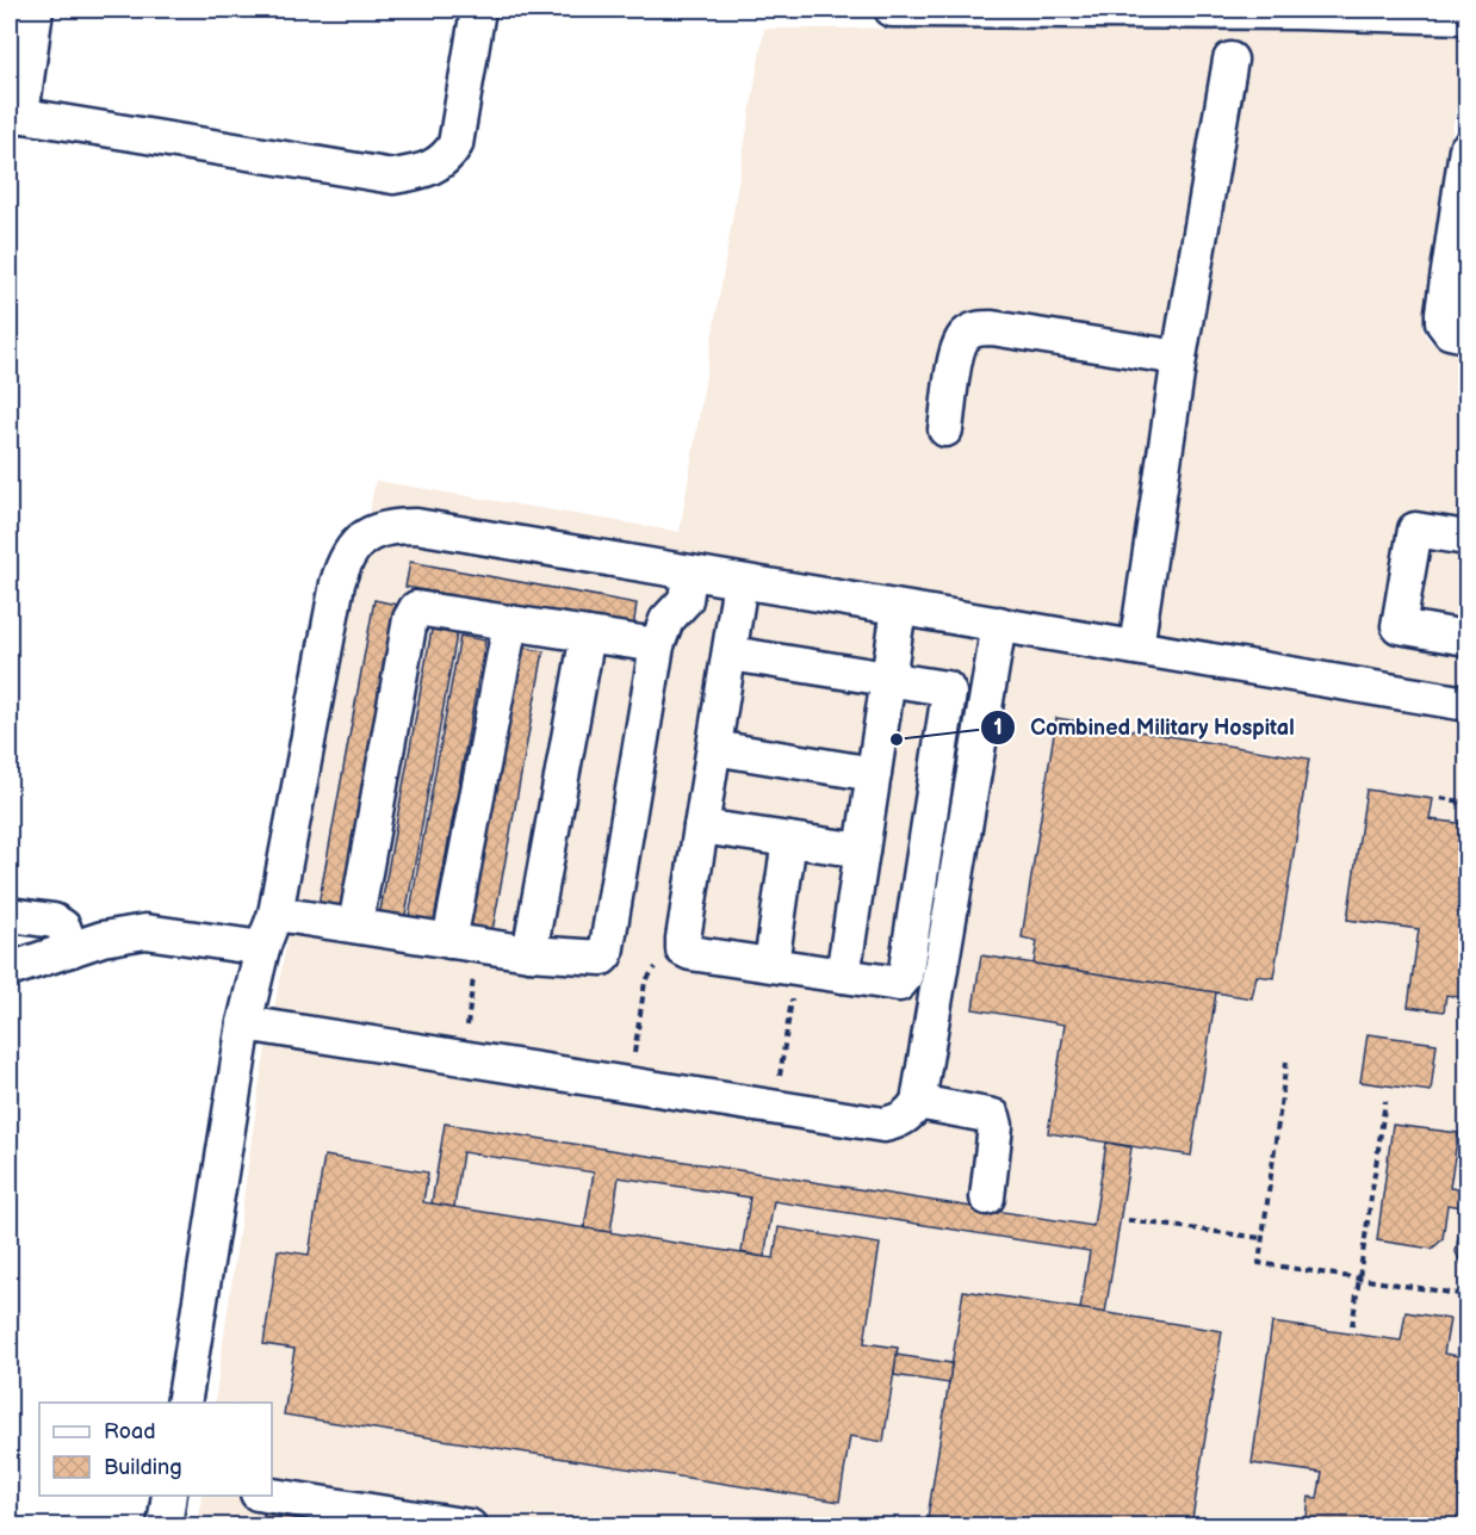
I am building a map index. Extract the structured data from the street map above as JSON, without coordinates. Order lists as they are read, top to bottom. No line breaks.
{"places":["Combined Military Hospital"],"legend":["Road","Building"]}
